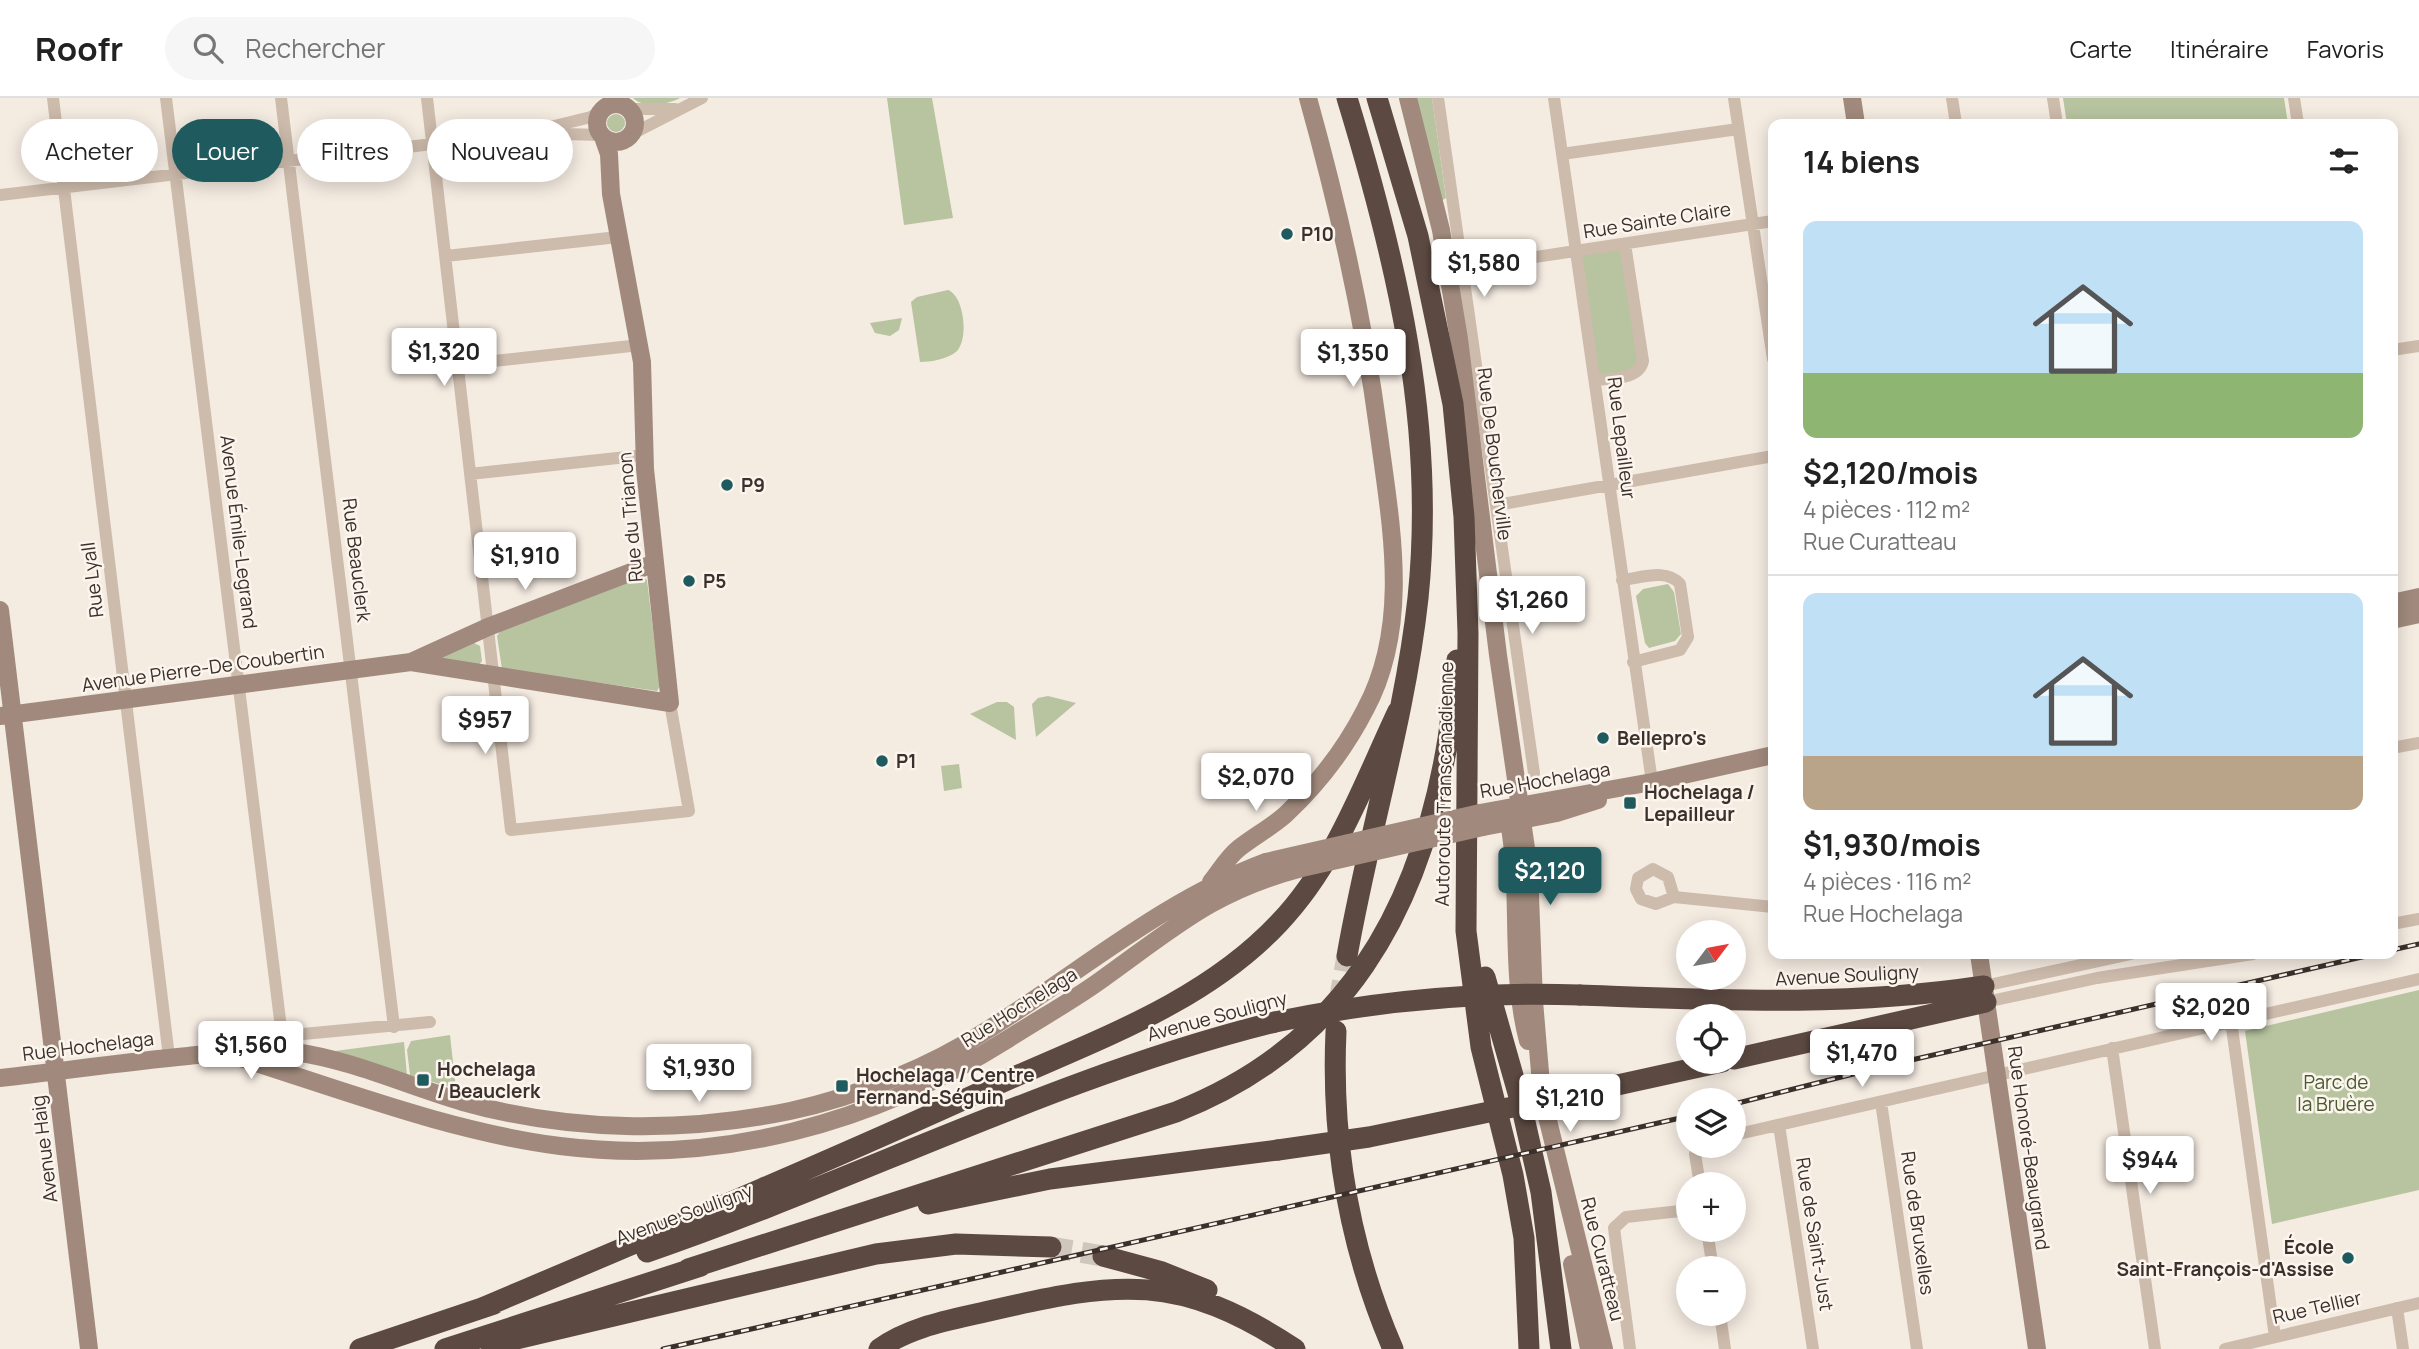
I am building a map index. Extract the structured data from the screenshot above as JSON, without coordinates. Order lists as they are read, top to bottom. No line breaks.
{"streets":{"highway":["Autoroute Transcanadienne","Avenue Souligny"],"main road":["Rue De Boucherville","Rue du Trianon","Avenue Pierre-De Coubertin","Rue Hochelaga","Rue Honoré-Beaugrand","Avenue Haig","Rue Curatteau"],"street":["Rue Sainte Claire","Rue Lepailleur","Avenue Émile-Legrand","Rue Beauclerk","Rue Lyall","Rue de Bruxelles","Rue de Saint-Just","Rue Tellier"]},"crossings":[["Rue Sainte Claire","Rue Lepailleur"],["Rue Lepailleur","Rue Hochelaga"],["Rue De Boucherville","Rue Hochelaga"],["Rue De Boucherville","Rue Curatteau"],["Rue du Trianon","Avenue Pierre-De Coubertin"],["Avenue Émile-Legrand","Avenue Pierre-De Coubertin"],["Rue Beauclerk","Avenue Pierre-De Coubertin"],["Rue Lyall","Avenue Pierre-De Coubertin"],["Rue Lyall","Rue Hochelaga"],["Avenue Pierre-De Coubertin","Avenue Haig"],["Rue Hochelaga","Autoroute Transcanadienne"],["Rue Hochelaga","Avenue Haig"],["Rue Hochelaga","Rue Curatteau"],["Avenue Souligny","Rue Honoré-Beaugrand"]],"parks":["Parc de la Bruère"],"places":{"other":["P10","P9","P5","Bellepro's","P1","École Saint-François-d'Assise"],"transit":["Hochelaga / Lepailleur","Hochelaga / Beauclerk","Hochelaga / Centre Fernand-Séguin"]},"north":"top right","page":{"header":"Roofr","search":"Rechercher","nav":["Carte","Itinéraire","Favoris"],"chip":["Acheter","Louer","Filtres","Nouveau"],"heading":"14 biens","list":[{"name":"$2,120/mois","note":"4 pièces · 112 m² · Rue Curatteau"},{"name":"$1,930/mois","note":"4 pièces · 116 m² · Rue Hochelaga"}],"price":["$1,580","$1,320","$1,350","$1,910","$1,260","$957","$2,070","$2,120","$2,020","$1,560","$1,470","$1,930","$1,210","$944"],"map_buttons":["+","−"]}}
